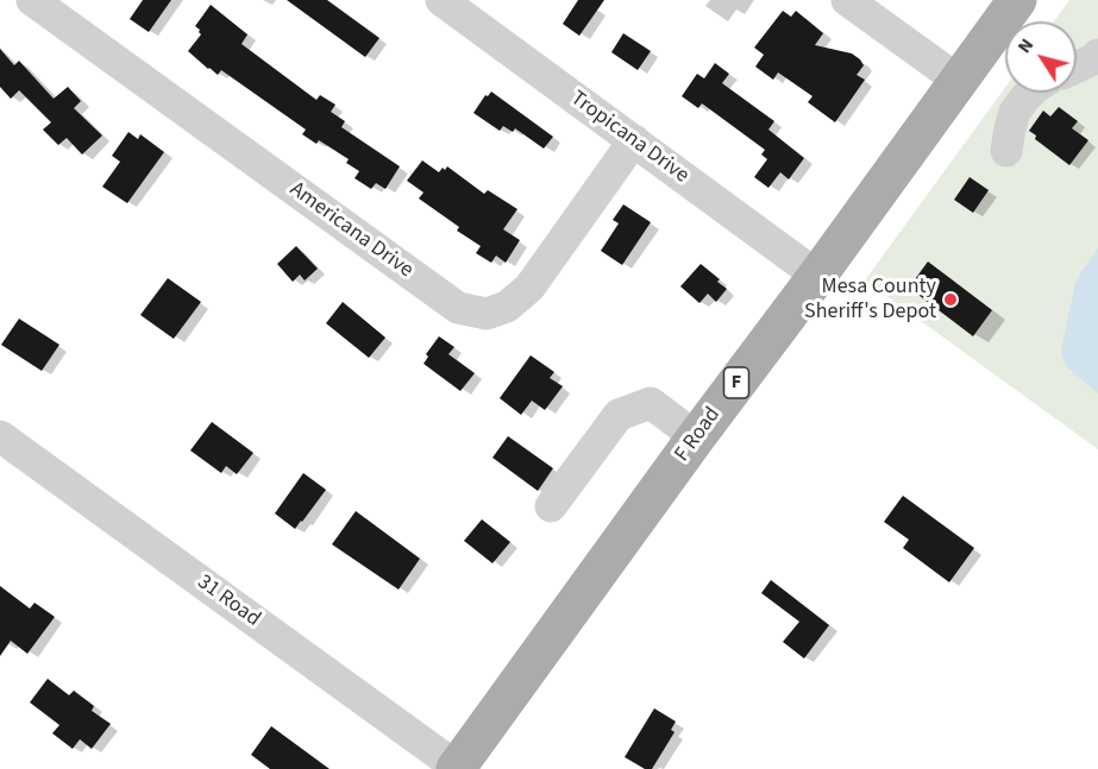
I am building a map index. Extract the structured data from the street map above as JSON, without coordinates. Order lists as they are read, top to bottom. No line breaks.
{"streets":{"main road":["F","F Road"],"street":["Tropicana Drive","Americana Drive","31 Road"]},"crossings":[["Tropicana Drive","Americana Drive"],["Tropicana Drive","F Road"],["F Road","31 Road"]],"places":["Mesa County Sheriff's Depot"],"north":"top left"}
